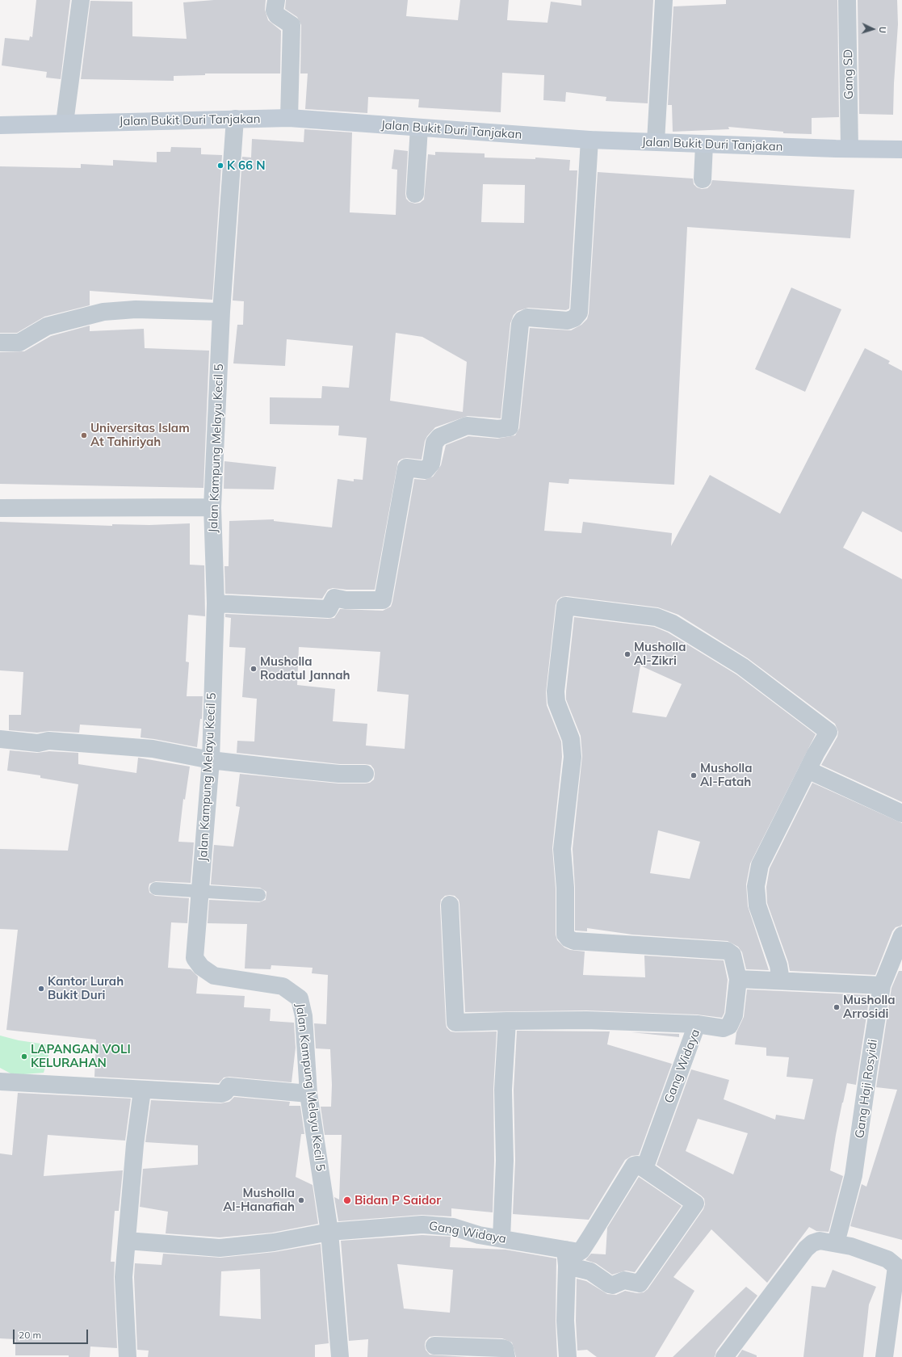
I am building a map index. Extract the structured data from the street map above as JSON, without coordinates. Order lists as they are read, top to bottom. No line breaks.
{"streets":{"street":["Gang SD","Jalan Bukit Duri Tanjakan","Jalan Kampung Melayu Kecil 5","Gang Widaya","Gang Haji Rosyidi"]},"crossings":[["Gang SD","Jalan Bukit Duri Tanjakan"],["Jalan Bukit Duri Tanjakan","Jalan Kampung Melayu Kecil 5"],["Jalan Kampung Melayu Kecil 5","Gang Widaya"]],"places":["K 66 N","Universitas Islam At Tahiriyah","Musholla Al-Zikri","Musholla Rodatul Jannah","Musholla Al-Fatah","Kantor Lurah Bukit Duri","Musholla Arrosidi","LAPANGAN VOLI KELURAHAN","Musholla Al-Hanafiah","Bidan P Saidor"],"scale_bar":"20 m","north":"right"}
